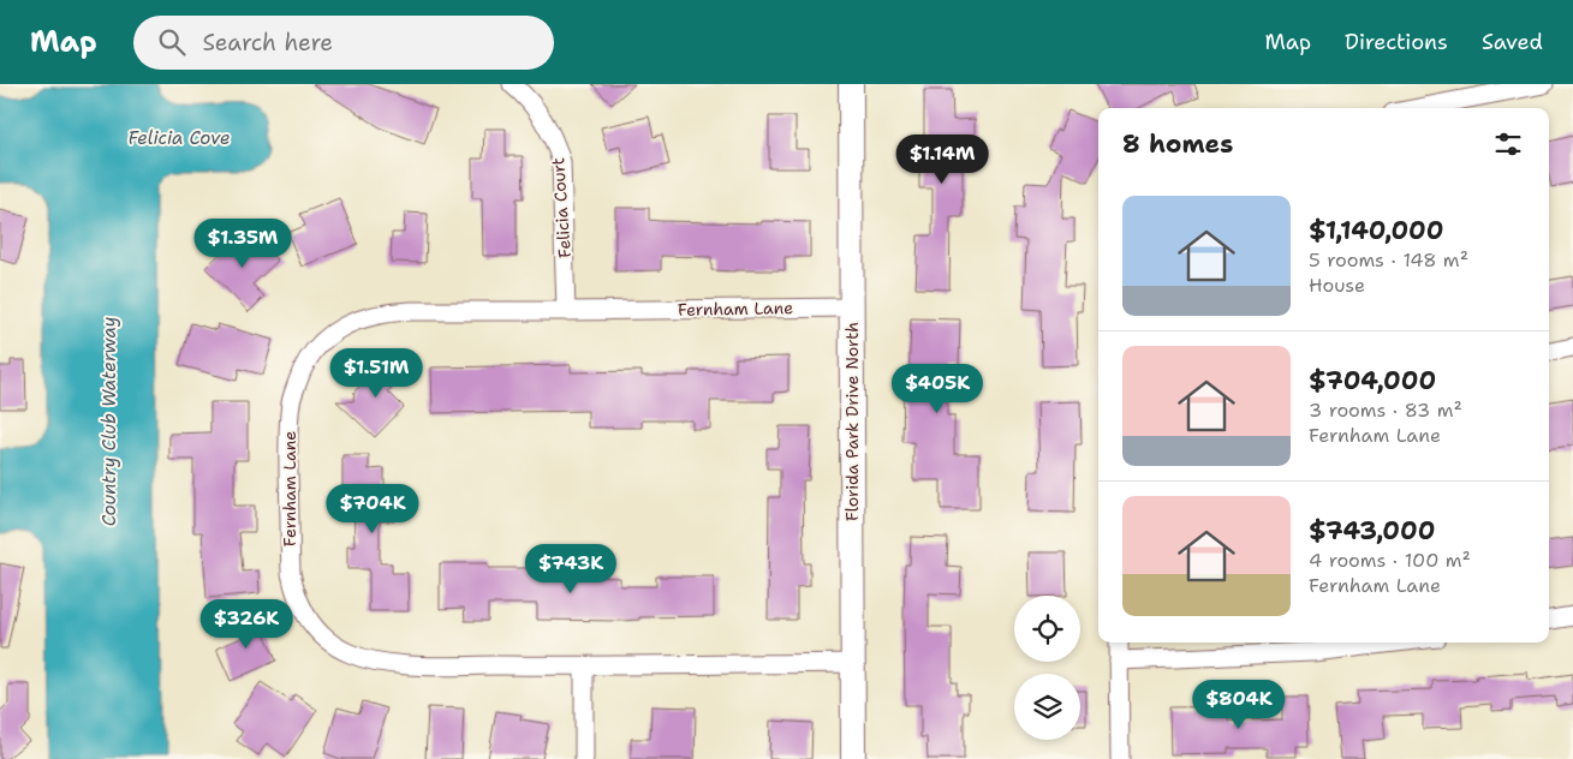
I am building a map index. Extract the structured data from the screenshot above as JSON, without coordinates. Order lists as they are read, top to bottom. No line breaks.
{"streets":{"street":["Felicia Court","Fernham Lane","Florida Park Drive North"]},"crossings":[["Felicia Court","Fernham Lane"],["Fernham Lane","Florida Park Drive North"]],"water":["Felicia Cove","Country Club Waterway"],"page":{"header":"Map","search":"Search here","nav":["Map","Directions","Saved"],"heading":"8 homes","price":["$1.14M","$1.35M","$1.51M","$405K","$704K","$743K","$326K","$804K"],"list":[{"name":"$1,140,000","note":"5 rooms · 148 m² · House"},{"name":"$704,000","note":"3 rooms · 83 m² · Fernham Lane"},{"name":"$743,000","note":"4 rooms · 100 m² · Fernham Lane"}]}}
